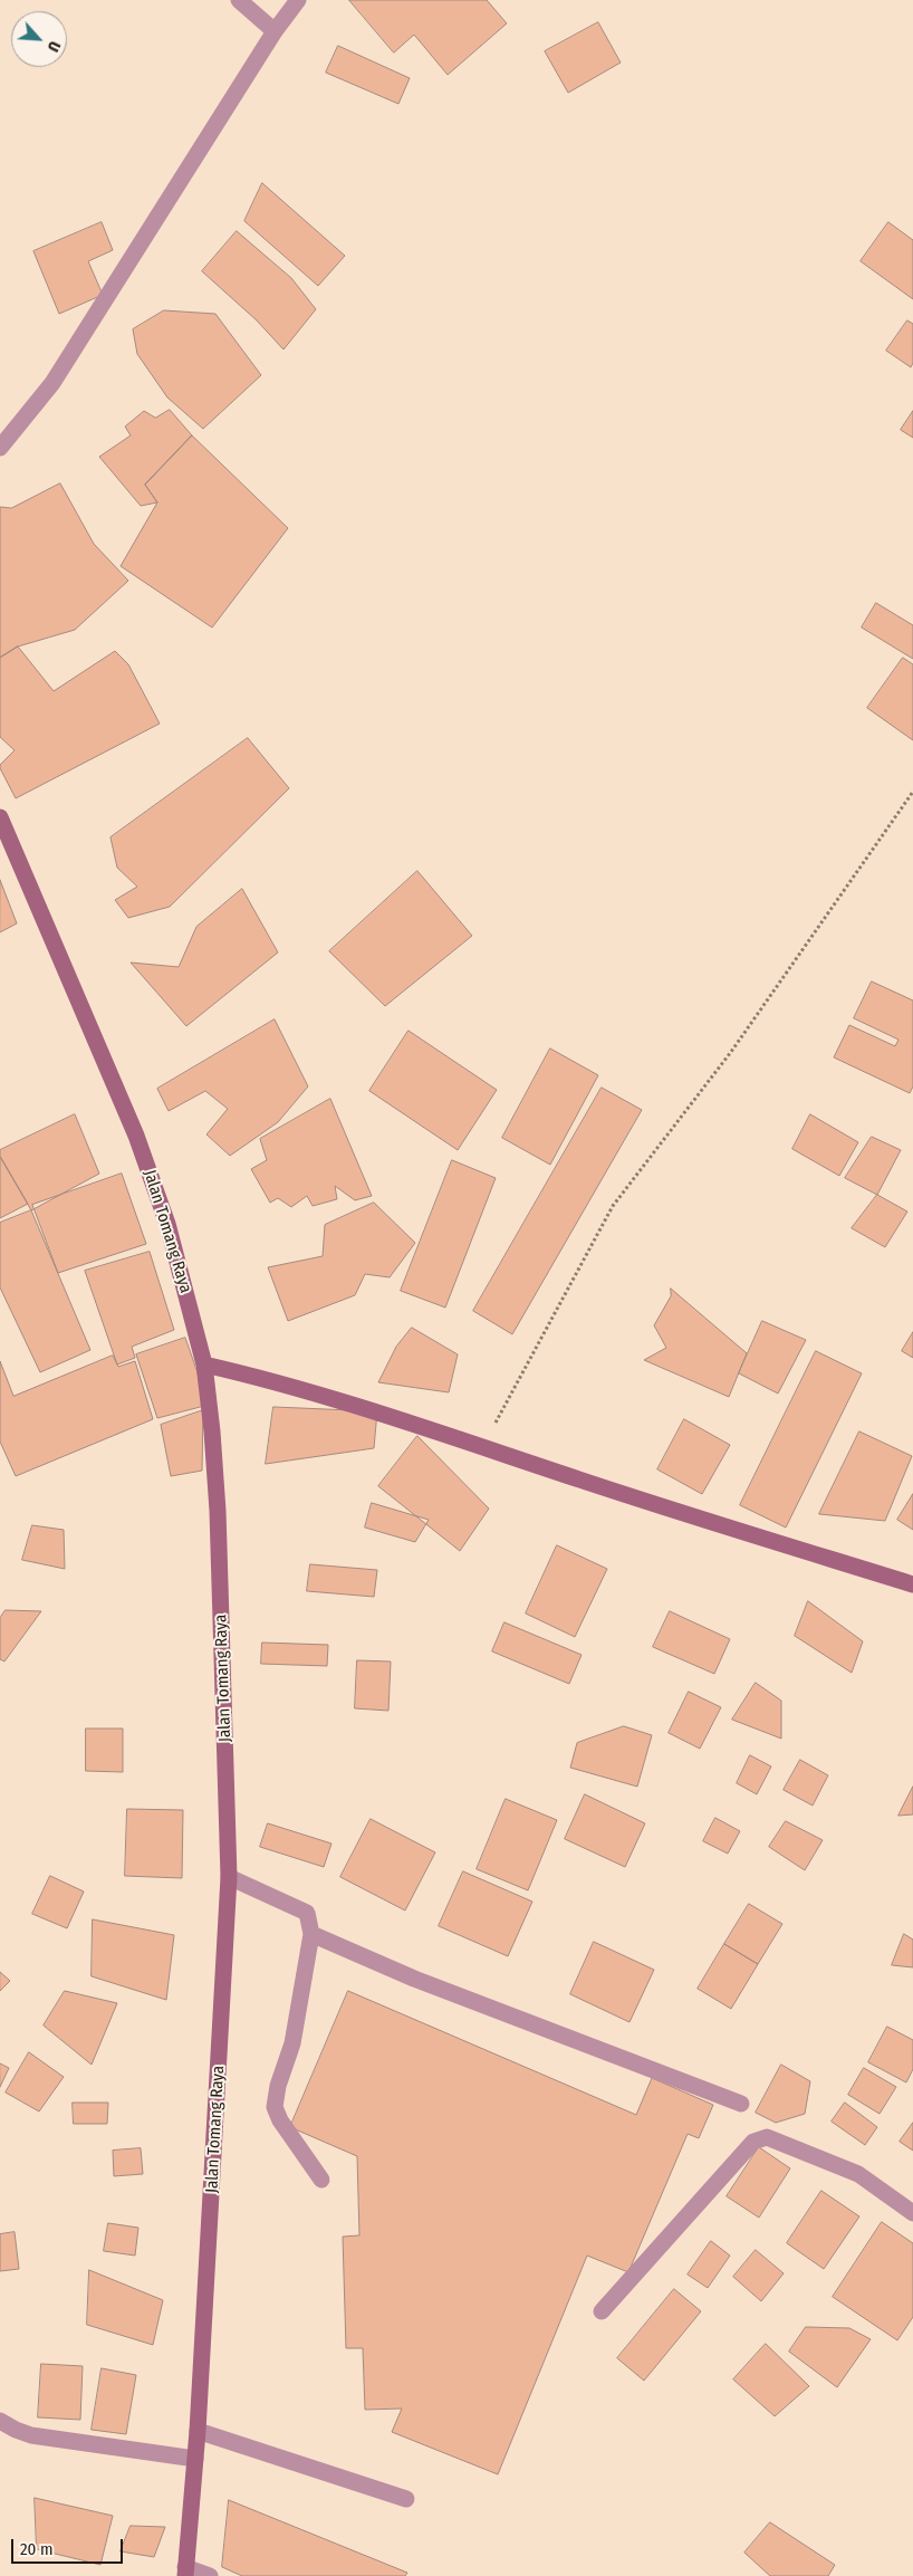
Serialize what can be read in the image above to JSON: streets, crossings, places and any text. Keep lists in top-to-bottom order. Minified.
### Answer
{"streets":{"main road":["Jalan Tomang Raya"]},"scale_bar":"20 m","north":"bottom right"}
